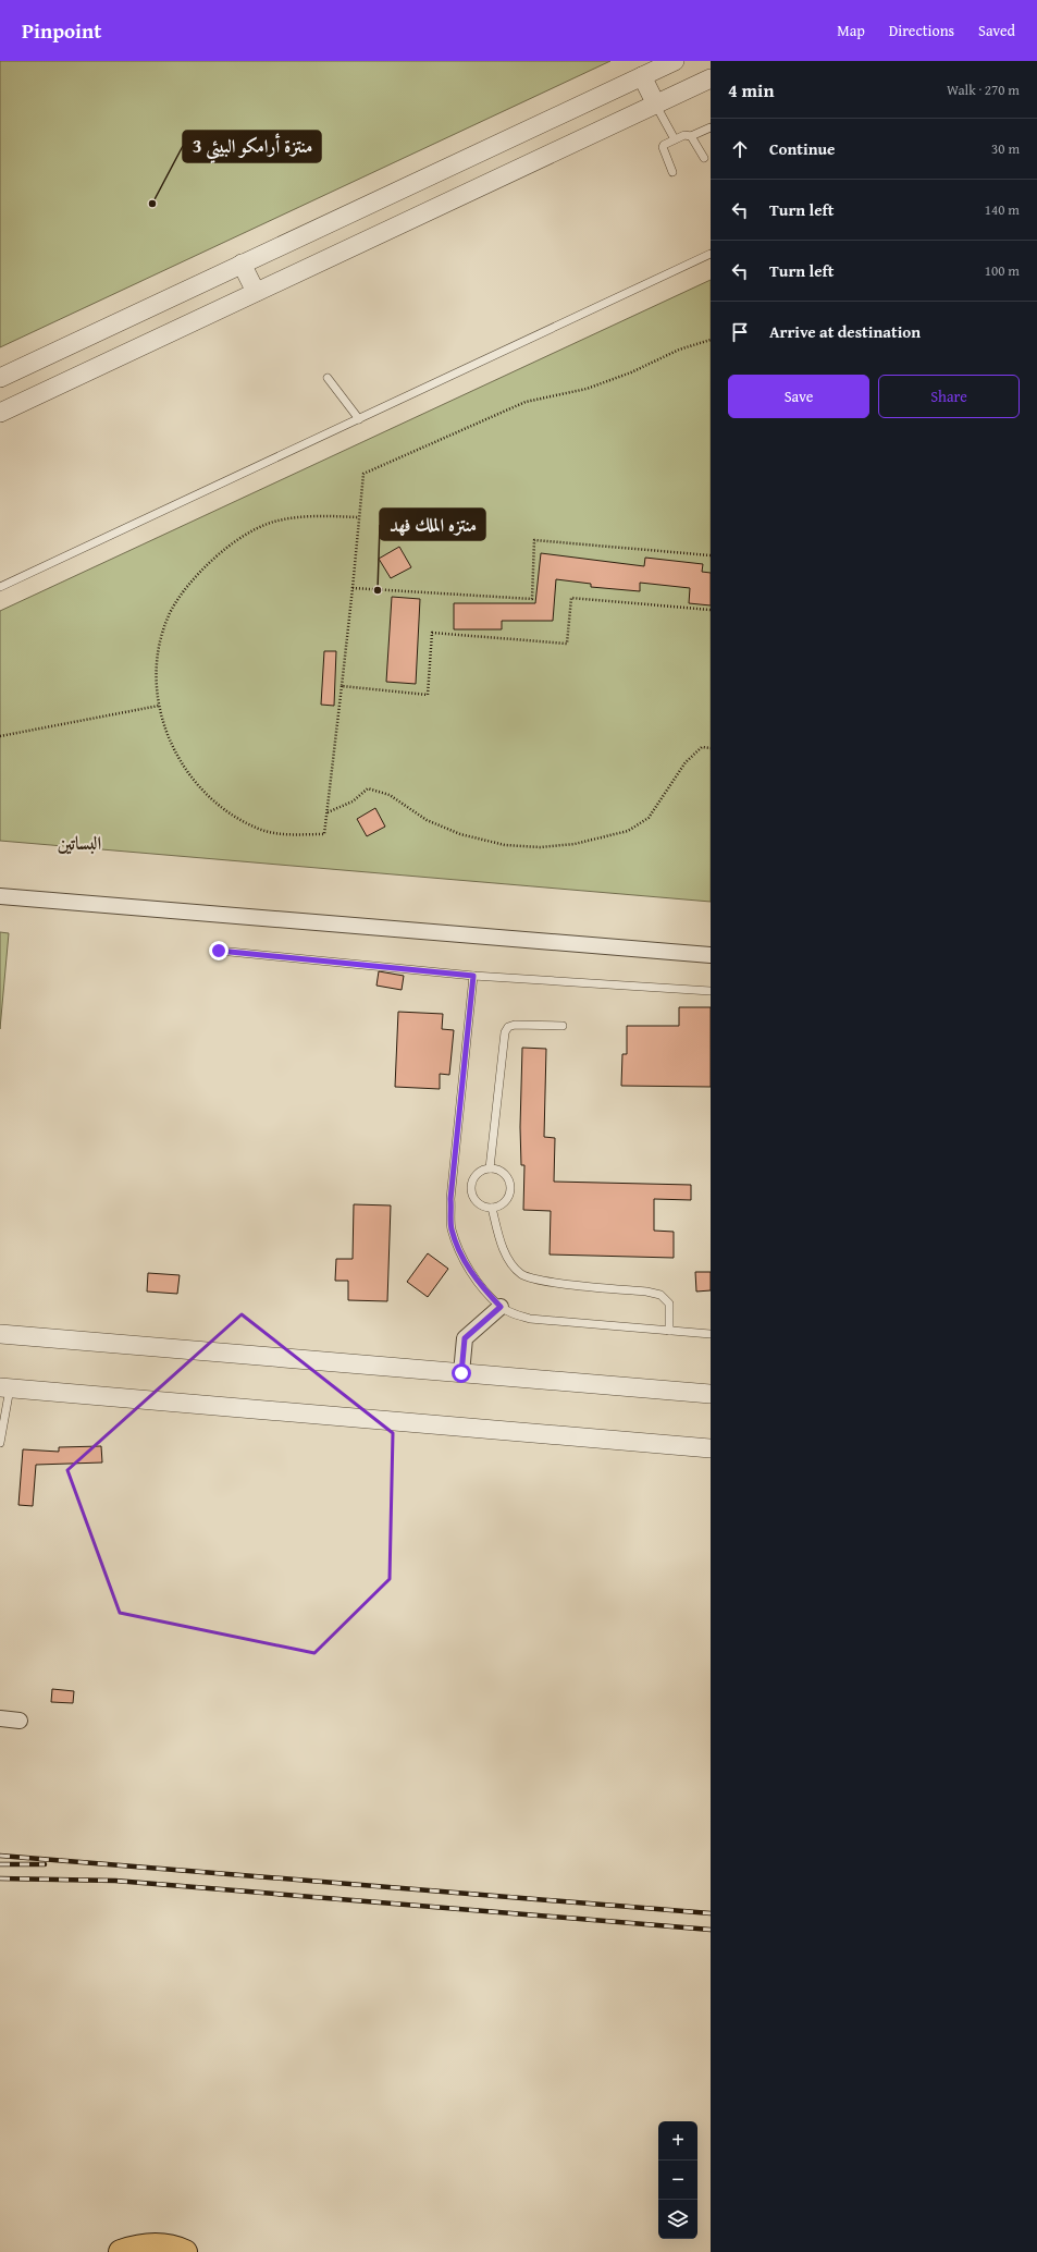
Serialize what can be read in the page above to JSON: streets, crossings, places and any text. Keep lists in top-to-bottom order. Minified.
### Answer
{"districts":["البساتين"],"places":["منتزة أرامكو البيئي 3","منتزه الملك فهد"],"page":{"header":"Pinpoint","nav":["Map","Directions","Saved"],"heading":["4 min","Walk · 270 m"],"list":[["Continue","30 m"],["Turn left","140 m"],["Turn left","100 m"],"Arrive at destination"],"buttons":["Save","Share"],"map_buttons":["+","−"]}}
